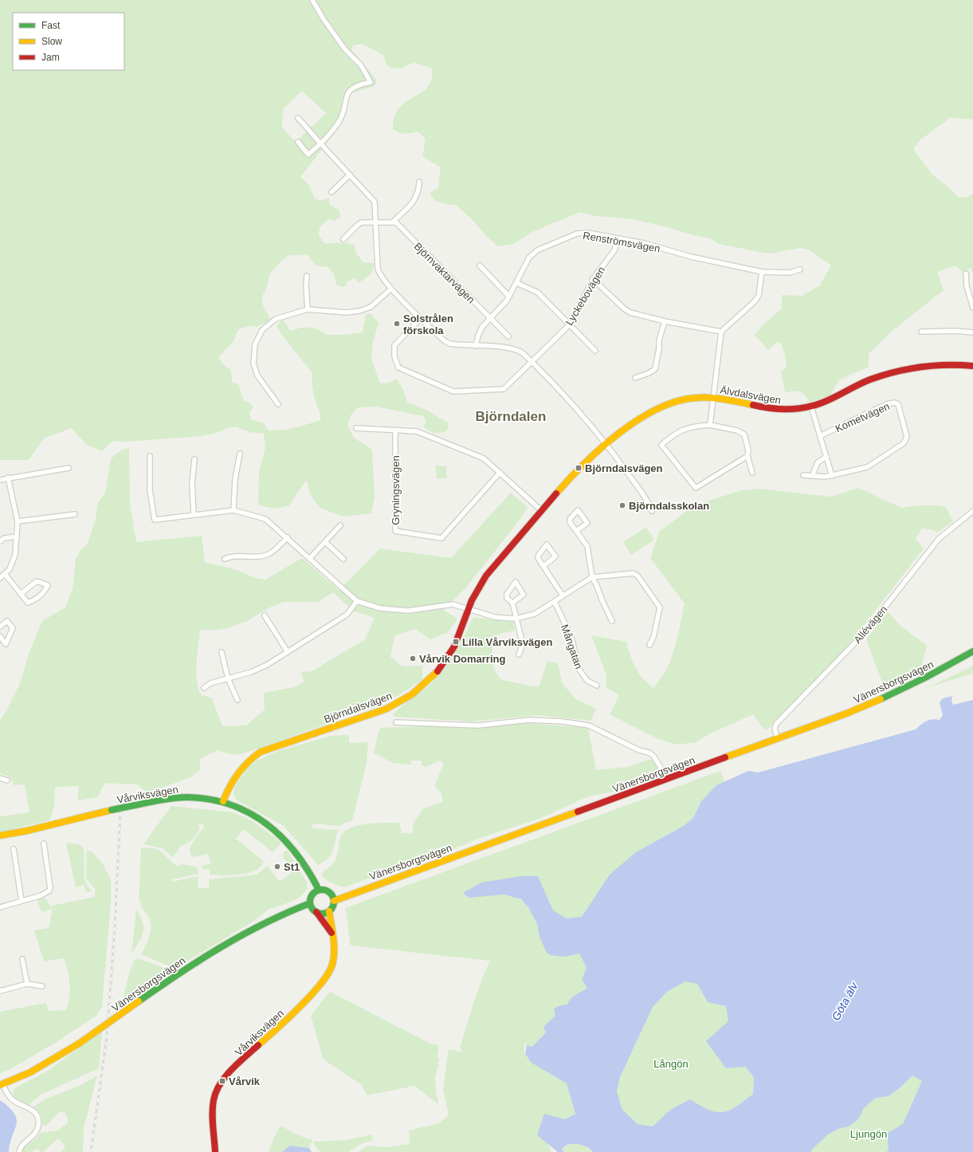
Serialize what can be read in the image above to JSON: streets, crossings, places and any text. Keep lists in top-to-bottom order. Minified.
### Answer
{"streets":{"street":["Renströmsvägen","Björnvaktarvägen","Lyckebovägen","Älvdalsvägen","Kometvägen","Gryningsvägen","Allévägen","Mångatan","Vänersborgsvägen","Björndalsvägen","Vårviksvägen"]},"crossings":[["Renströmsvägen","Björnvaktarvägen"],["Renströmsvägen","Lyckebovägen"],["Älvdalsvägen","Björndalsvägen"],["Allévägen","Vänersborgsvägen"],["Vänersborgsvägen","Vårviksvägen"],["Björndalsvägen","Vårviksvägen"]],"districts":["Björndalen"],"water":["Göta älv"],"parks":["Långön","Ljungön"],"places":{"other":["Solstrålen förskola","Björndalsskolan","Vårvik Domarring","St1"],"transit":["Björndalsvägen","Lilla Vårviksvägen","Vårvik"]},"legend":["Fast","Slow","Jam"]}
